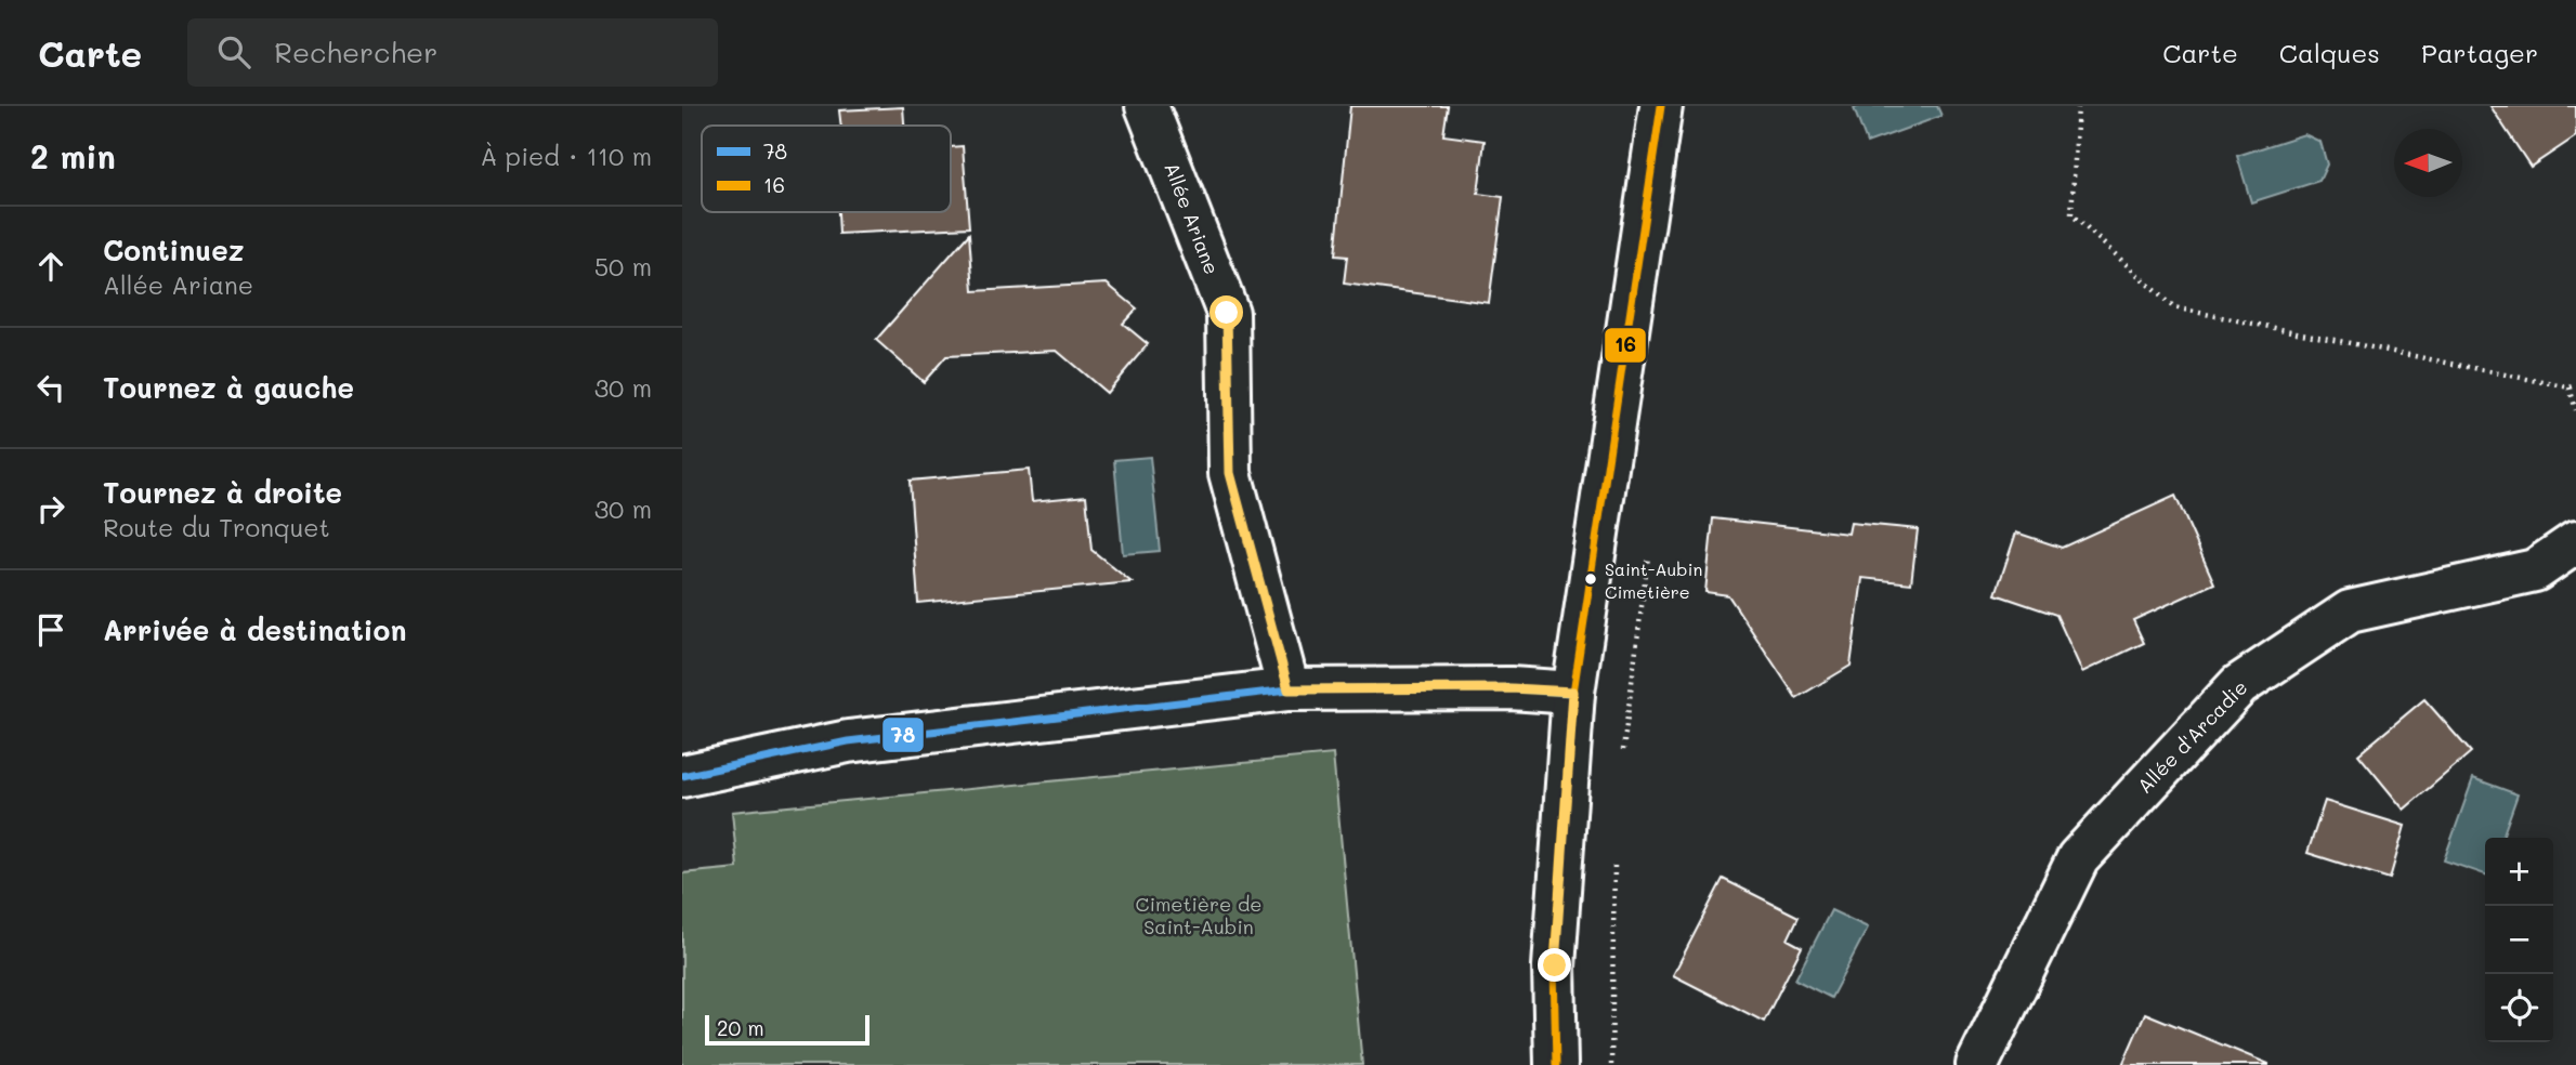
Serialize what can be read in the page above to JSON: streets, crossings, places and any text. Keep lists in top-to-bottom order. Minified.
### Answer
{"streets":{"street":["Allée Ariane","Allée d'Arcadie"]},"parks":["Cimetière de Saint-Aubin"],"places":["Saint-Aubin Cimetière"],"lines":["transit line 16","transit line 78"],"legend":["78","16"],"scale_bar":"20 m","north":"left","page":{"header":"Carte","search":"Rechercher","nav":["Carte","Calques","Partager"],"heading":["2 min","À pied · 110 m"],"list":[["Continuez","Allée Ariane","50 m"],["Tournez à gauche","30 m"],["Tournez à droite","Route du Tronquet","30 m"],"Arrivée à destination"],"map_buttons":["+","−"],"scale":"20 m"}}
